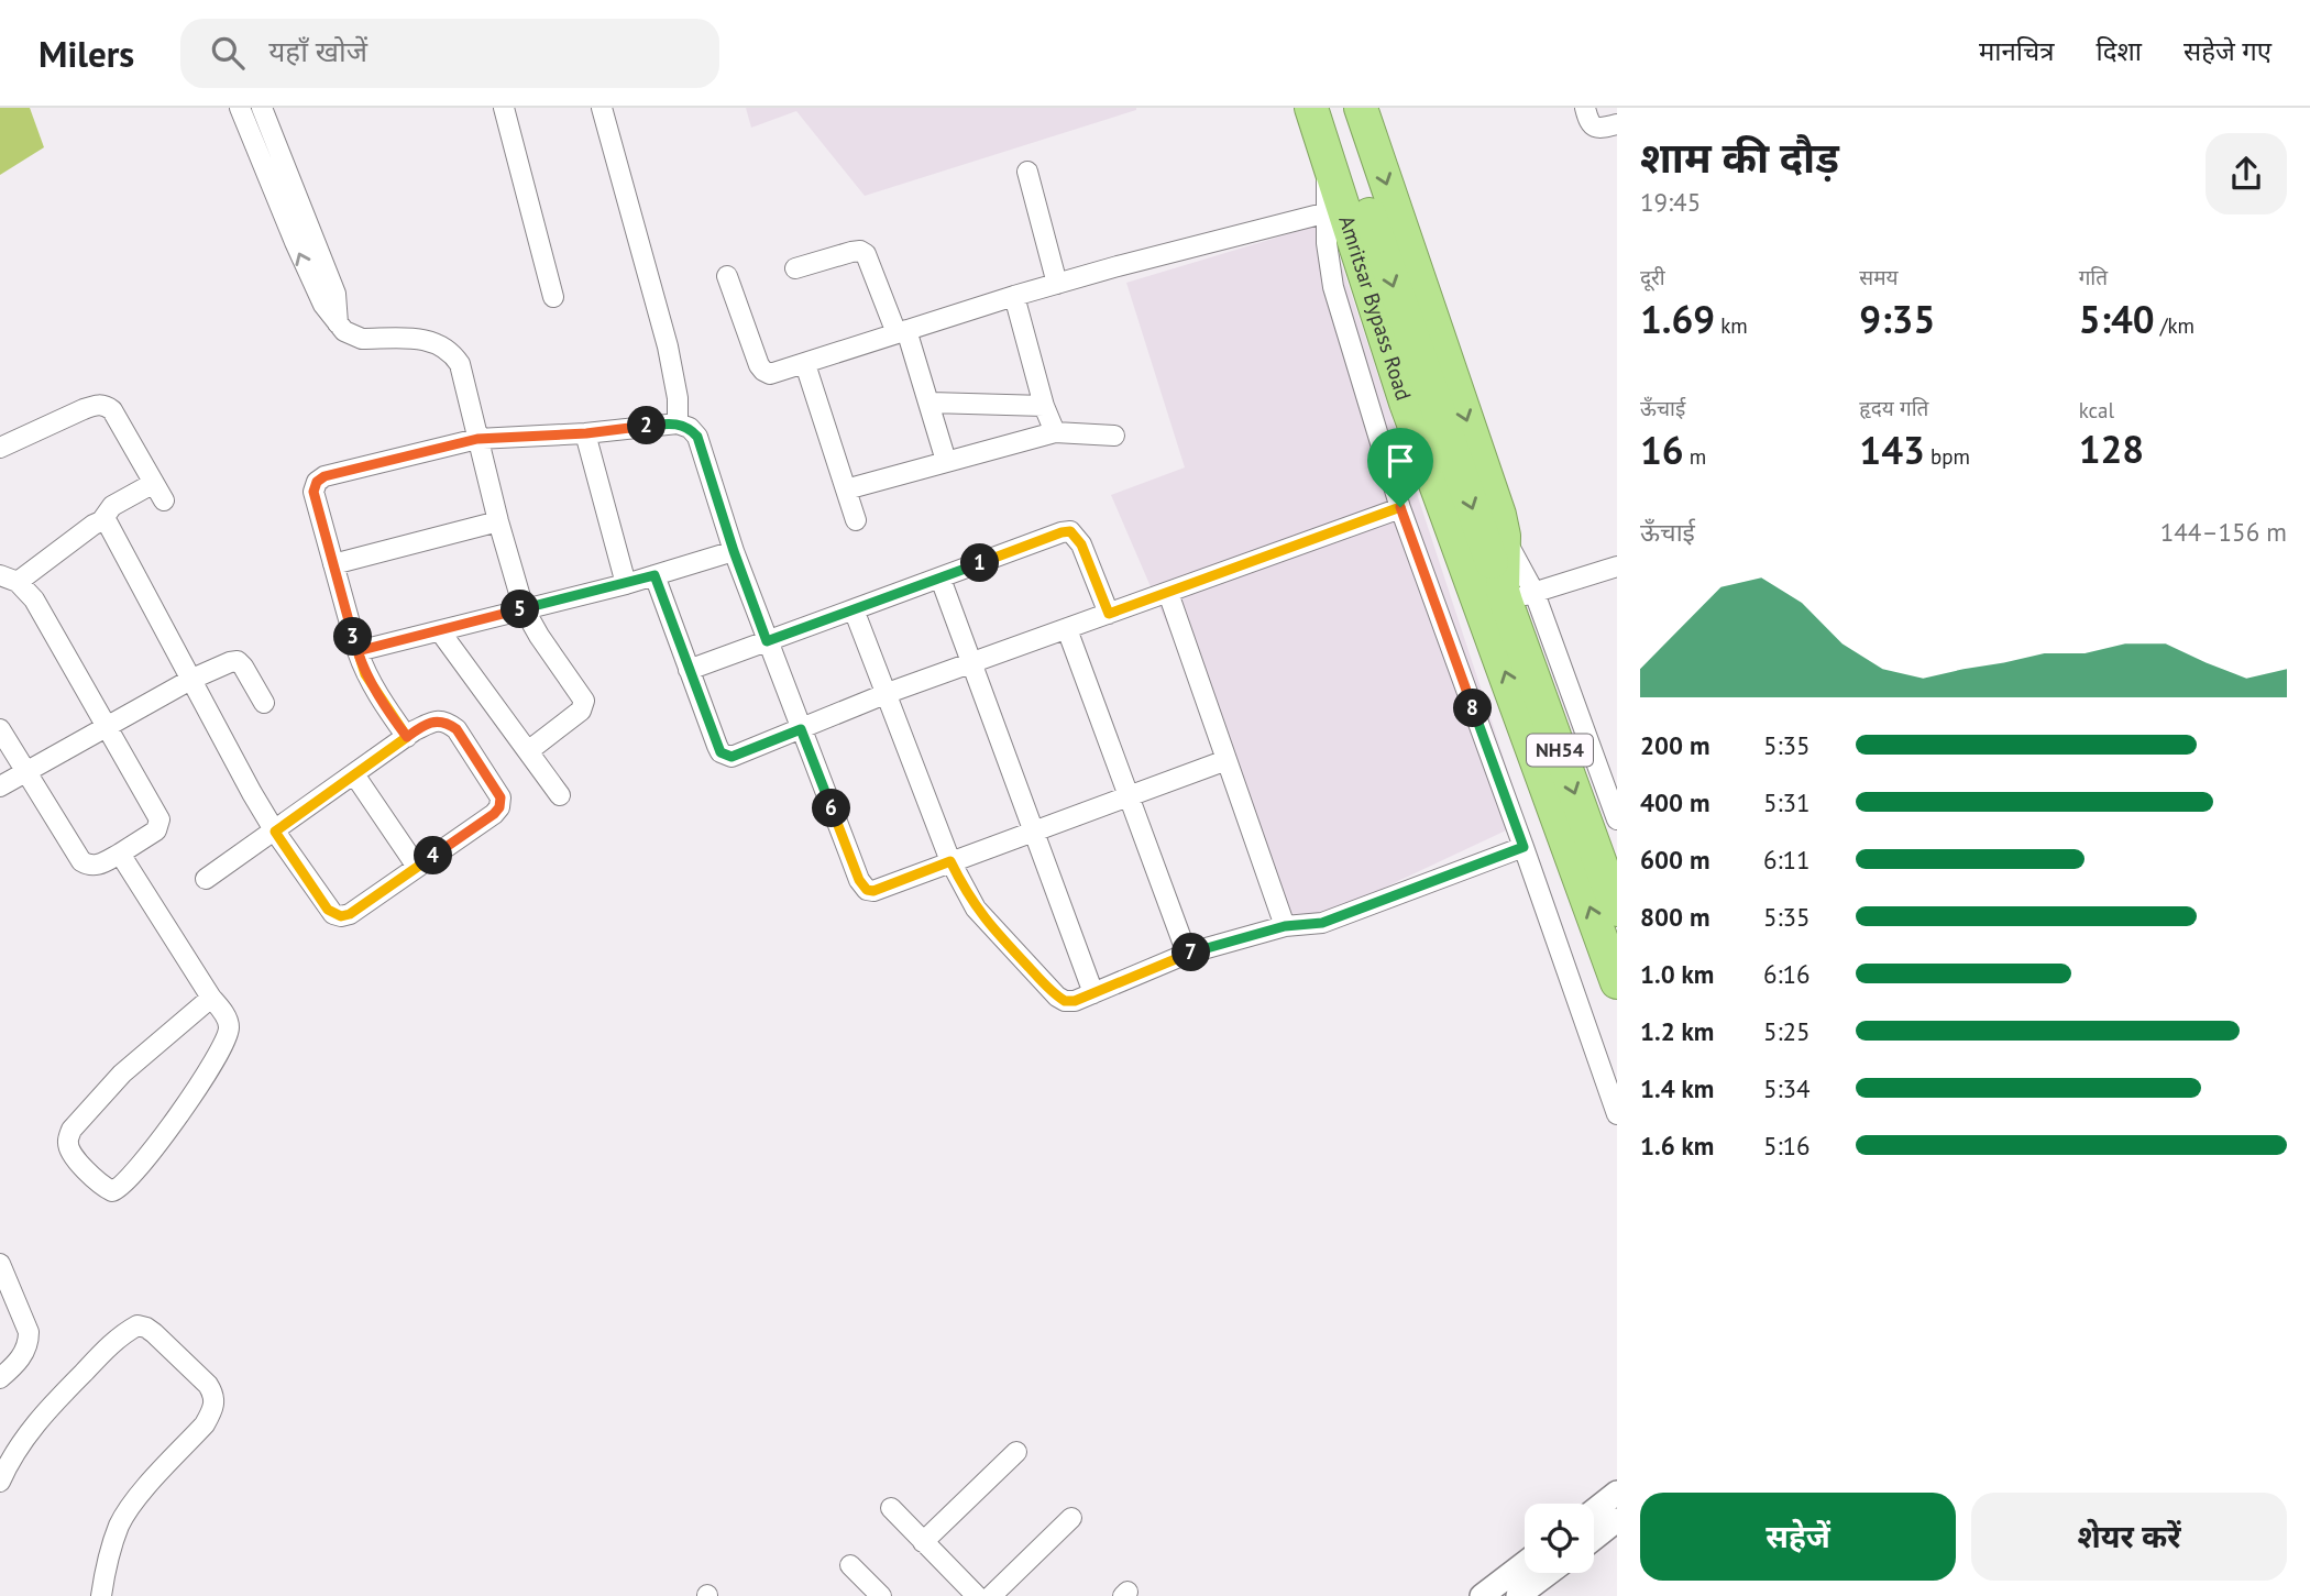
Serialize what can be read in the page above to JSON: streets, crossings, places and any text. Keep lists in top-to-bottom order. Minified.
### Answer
{"streets":{"highway":["Amritsar Bypass Road","NH54"]},"page":{"header":"Milers","search":"यहाँ खोजें","nav":["मानचित्र","दिशा","सहेजे गए"],"heading":["शाम की दौड़","19:45"],"stats":[["दूरी","1.69 km"],["समय","9:35"],["गति","5:40 /km"],["ऊँचाई","16 m"],["हृदय गति","143 bpm"],["kcal","128"]],"pins":["2","1","5","3","8","6","4","7"],"chart":["ऊँचाई","144–156 m"],"list":[{"name":"200 m","note":"5:35"},{"name":"400 m","note":"5:31"},{"name":"600 m","note":"6:11"},{"name":"800 m","note":"5:35"},{"name":"1.0 km","note":"6:16"},{"name":"1.2 km","note":"5:25"},{"name":"1.4 km","note":"5:34"},{"name":"1.6 km","note":"5:16"}],"buttons":["सहेजें","शेयर करें"]}}
